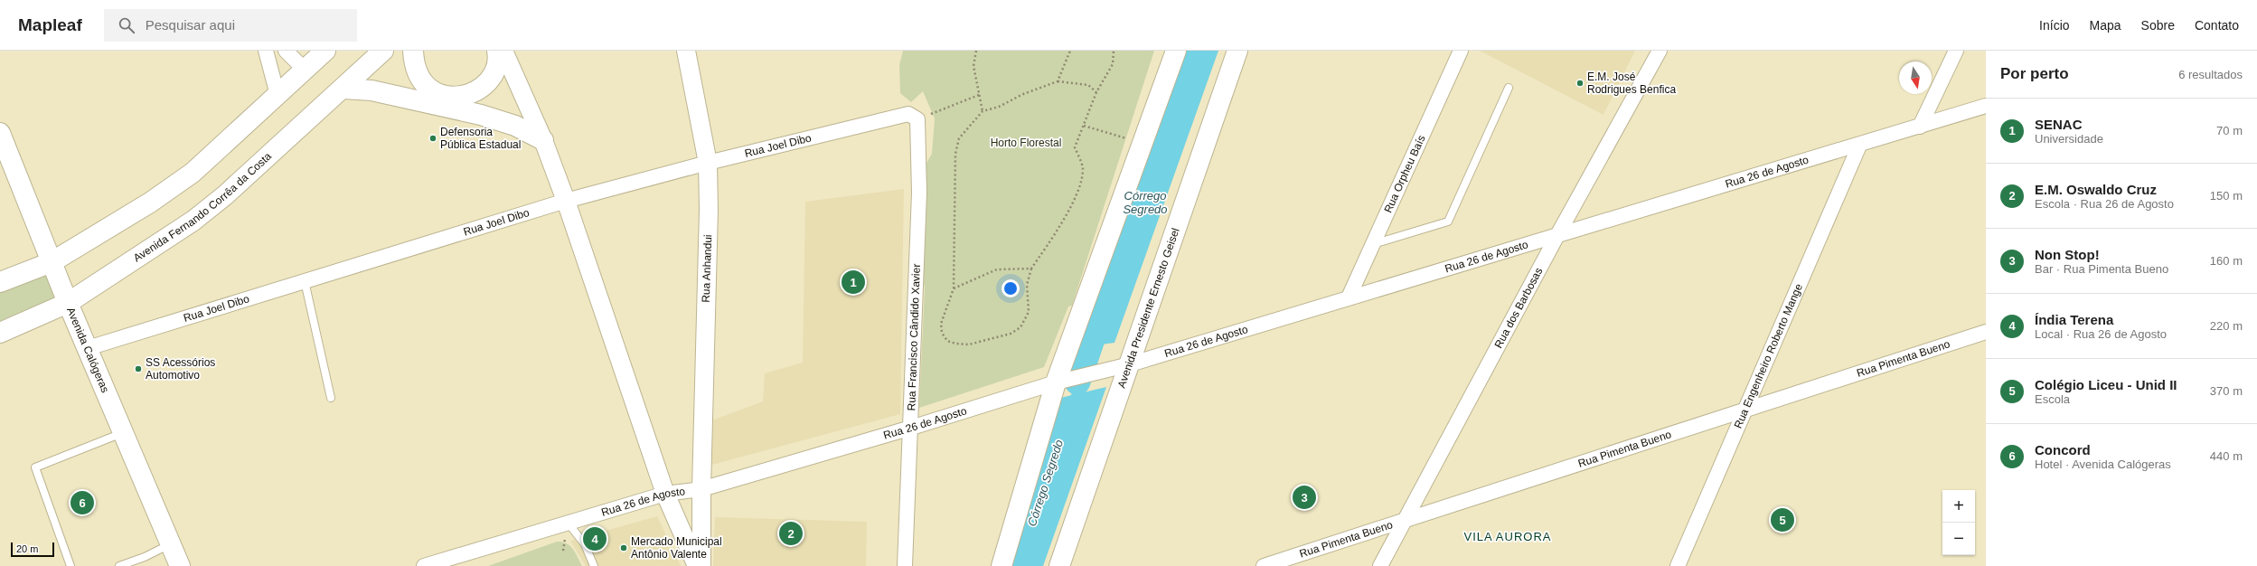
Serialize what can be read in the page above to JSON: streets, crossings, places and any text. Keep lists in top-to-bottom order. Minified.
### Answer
{"streets":{"main road":["Avenida Fernando Corrêa da Costa","Avenida Presidente Ernesto Geisel","Avenida Calógeras"],"street":["Rua Joel Dibo","Rua 26 de Agosto","Rua Orpheu Baís","Rua Anhandui","Rua dos Barbosas","Rua Francisco Cândido Xavier","Rua Engenheiro Roberto Mange","Rua Pimenta Bueno"]},"crossings":[["Rua Joel Dibo","Rua Anhandui"],["Rua Joel Dibo","Rua Francisco Cândido Xavier"],["Rua Joel Dibo","Avenida Calógeras"],["Rua 26 de Agosto","Rua Orpheu Baís"],["Rua 26 de Agosto","Rua Anhandui"],["Rua 26 de Agosto","Rua dos Barbosas"],["Rua 26 de Agosto","Avenida Presidente Ernesto Geisel"],["Rua 26 de Agosto","Rua Francisco Cândido Xavier"],["Rua 26 de Agosto","Rua Engenheiro Roberto Mange"],["Avenida Fernando Corrêa da Costa","Avenida Calógeras"],["Rua dos Barbosas","Rua Pimenta Bueno"],["Rua Engenheiro Roberto Mange","Rua Pimenta Bueno"]],"districts":["VILA AURORA"],"water":["Córrego Segredo"],"parks":["Horto Florestal"],"places":["E.M. José Rodrigues Benfica","Defensoria Pública Estadual","SS Acessórios Automotivo","Mercado Municipal Antônio Valente"],"scale_bar":"20 m","north":"bottom","page":{"header":"Mapleaf","search":"Pesquisar aqui","nav":["Início","Mapa","Sobre","Contato"],"heading":["Por perto","6 resultados"],"list":[{"mark":"1","name":"SENAC","note":"Universidade","value":"70 m"},{"mark":"2","name":"E.M. Oswaldo Cruz","note":"Escola · Rua 26 de Agosto","value":"150 m"},{"mark":"3","name":"Non Stop!","note":"Bar · Rua Pimenta Bueno","value":"160 m"},{"mark":"4","name":"Índia Terena","note":"Local · Rua 26 de Agosto","value":"220 m"},{"mark":"5","name":"Colégio Liceu - Unid II","note":"Escola","value":"370 m"},{"mark":"6","name":"Concord","note":"Hotel · Avenida Calógeras","value":"440 m"}],"pins":["1","3","6","5","2","4"],"map_buttons":["+","−"],"scale":"20 m"}}
